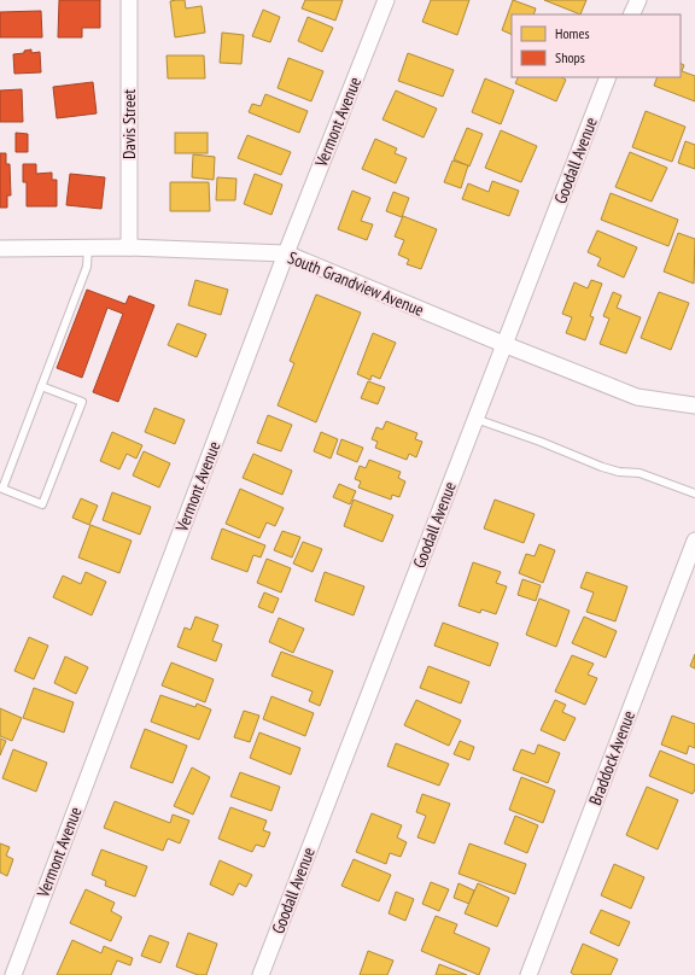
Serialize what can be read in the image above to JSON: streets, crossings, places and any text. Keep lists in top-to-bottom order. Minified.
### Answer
{"streets":{"street":["Vermont Avenue","Davis Street","Goodall Avenue","South Grandview Avenue","Braddock Avenue"]},"crossings":[["Vermont Avenue","South Grandview Avenue"],["Davis Street","South Grandview Avenue"],["Goodall Avenue","South Grandview Avenue"]],"legend":["Homes","Shops"]}
